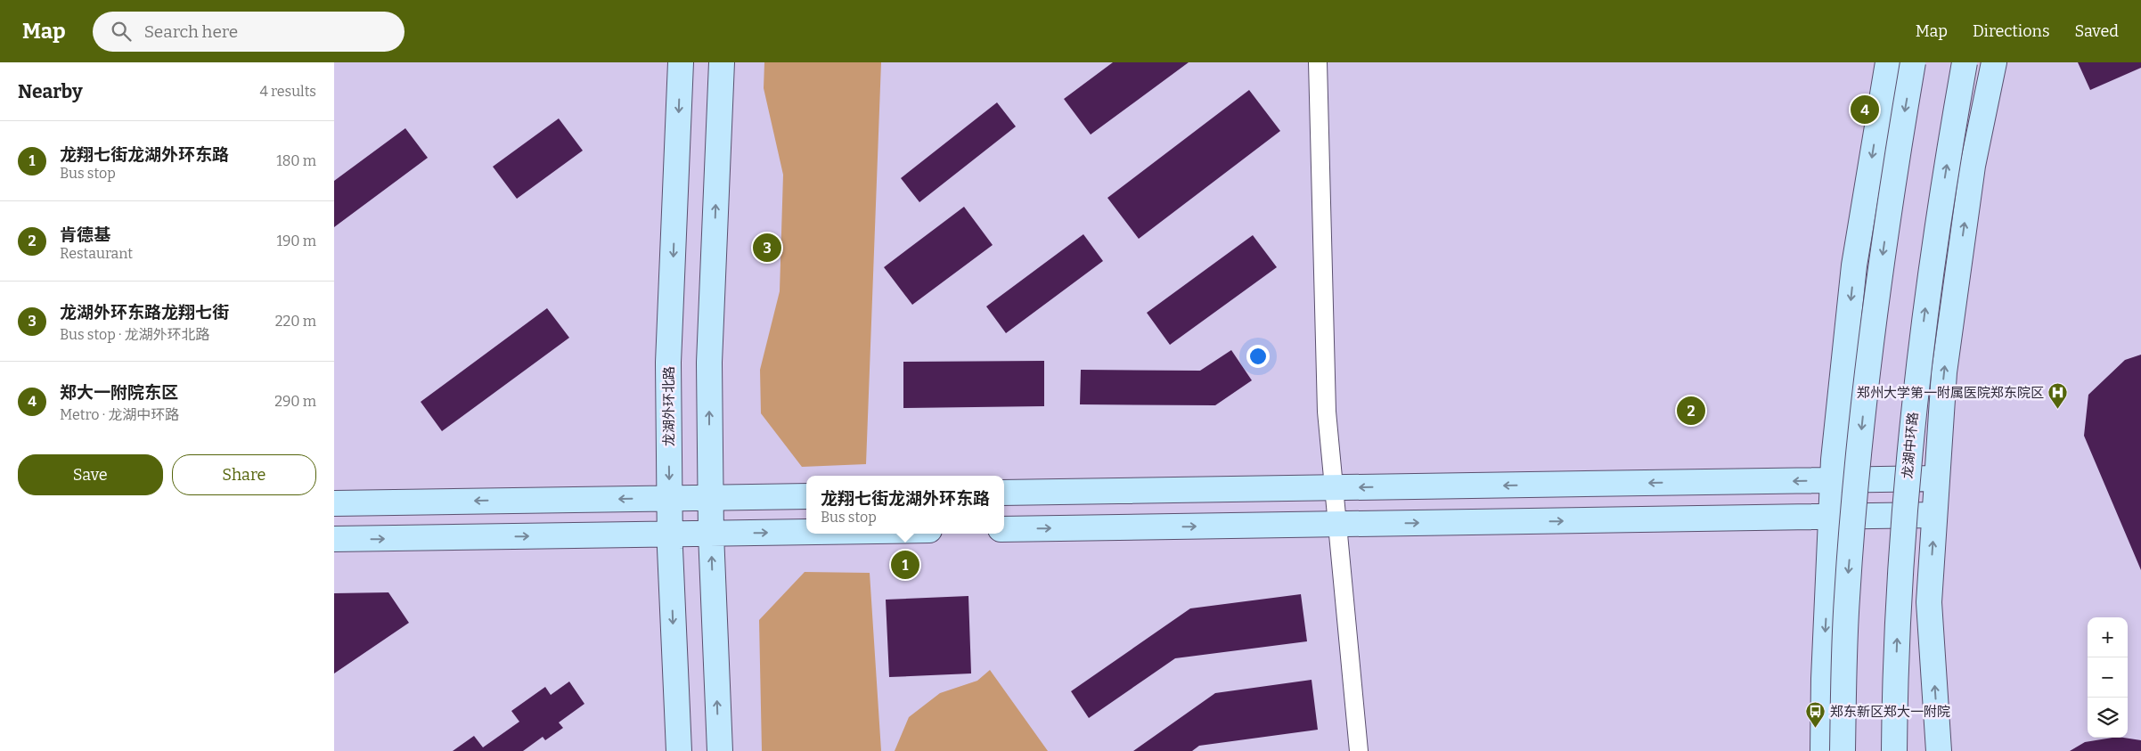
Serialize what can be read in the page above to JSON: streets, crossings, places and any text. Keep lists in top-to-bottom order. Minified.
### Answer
{"streets":{"street":["龙湖外环北路","龙湖中环路"]},"places":{"hospital":["郑州大学第一附属医院郑东院区"],"bus stop":["郑东新区郑大一附院"]},"page":{"header":"Map","search":"Search here","nav":["Map","Directions","Saved"],"heading":["Nearby","4 results"],"pins":["4","3","2","1"],"list":[{"mark":"1","name":"龙翔七街龙湖外环东路","note":"Bus stop","value":"180 m"},{"mark":"2","name":"肯德基","note":"Restaurant","value":"190 m"},{"mark":"3","name":"龙湖外环东路龙翔七街","note":"Bus stop · 龙湖外环北路","value":"220 m"},{"mark":"4","name":"郑大一附院东区","note":"Metro · 龙湖中环路","value":"290 m"}],"buttons":["Save","Share"],"popup":["龙翔七街龙湖外环东路","Bus stop"],"map_buttons":["+","−"]}}
